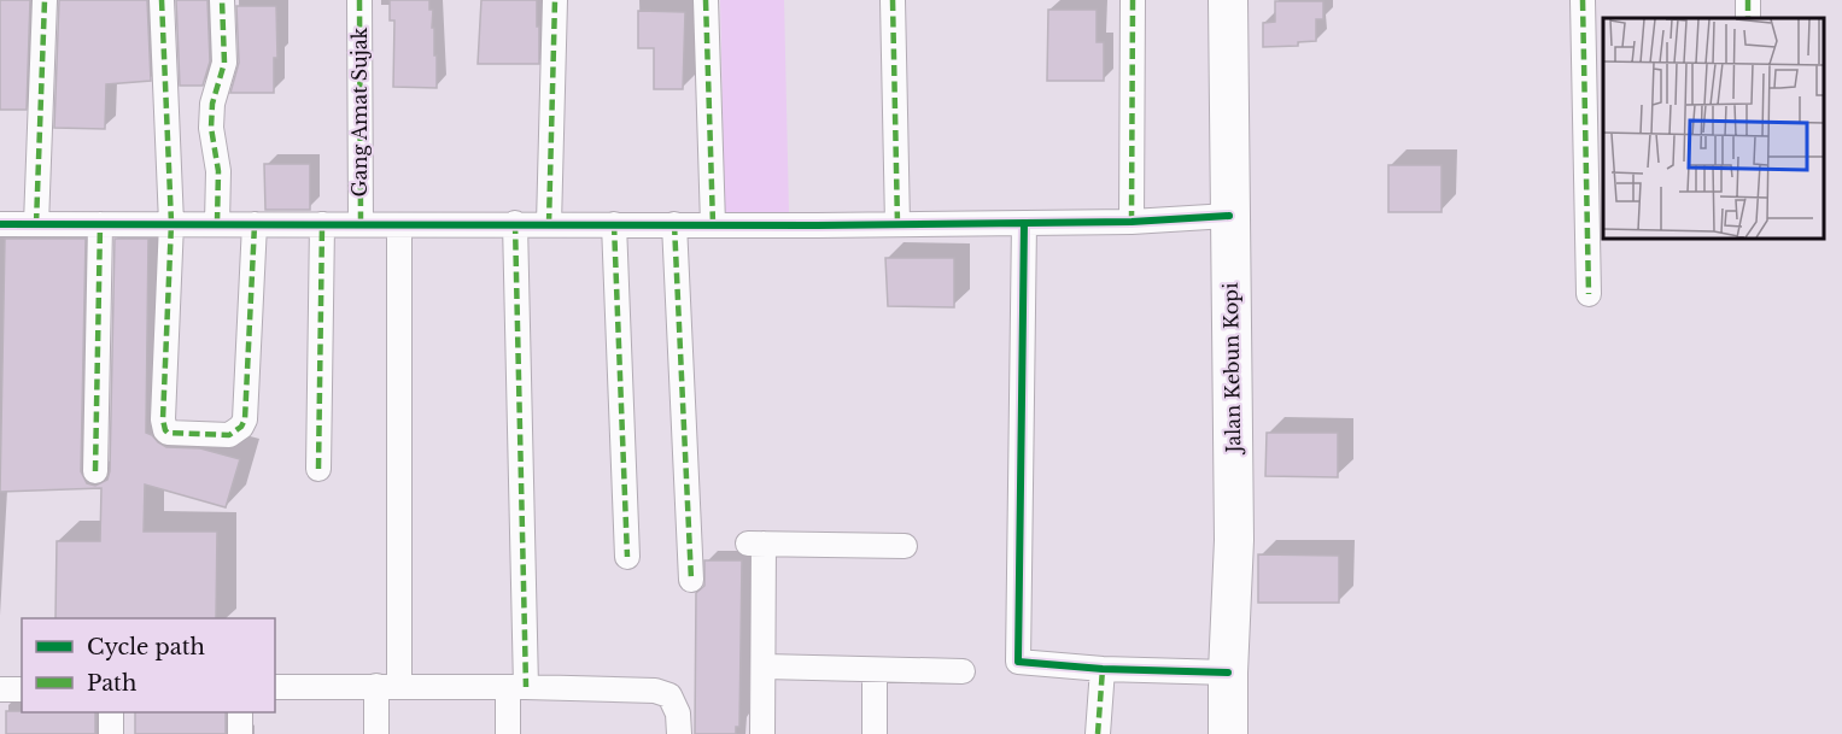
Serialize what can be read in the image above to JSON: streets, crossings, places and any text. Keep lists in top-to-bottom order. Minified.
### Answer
{"streets":{"main road":["Jalan Kebun Kopi"],"street":["Gang Amat Sujak"]},"legend":["Cycle path","Path"]}
